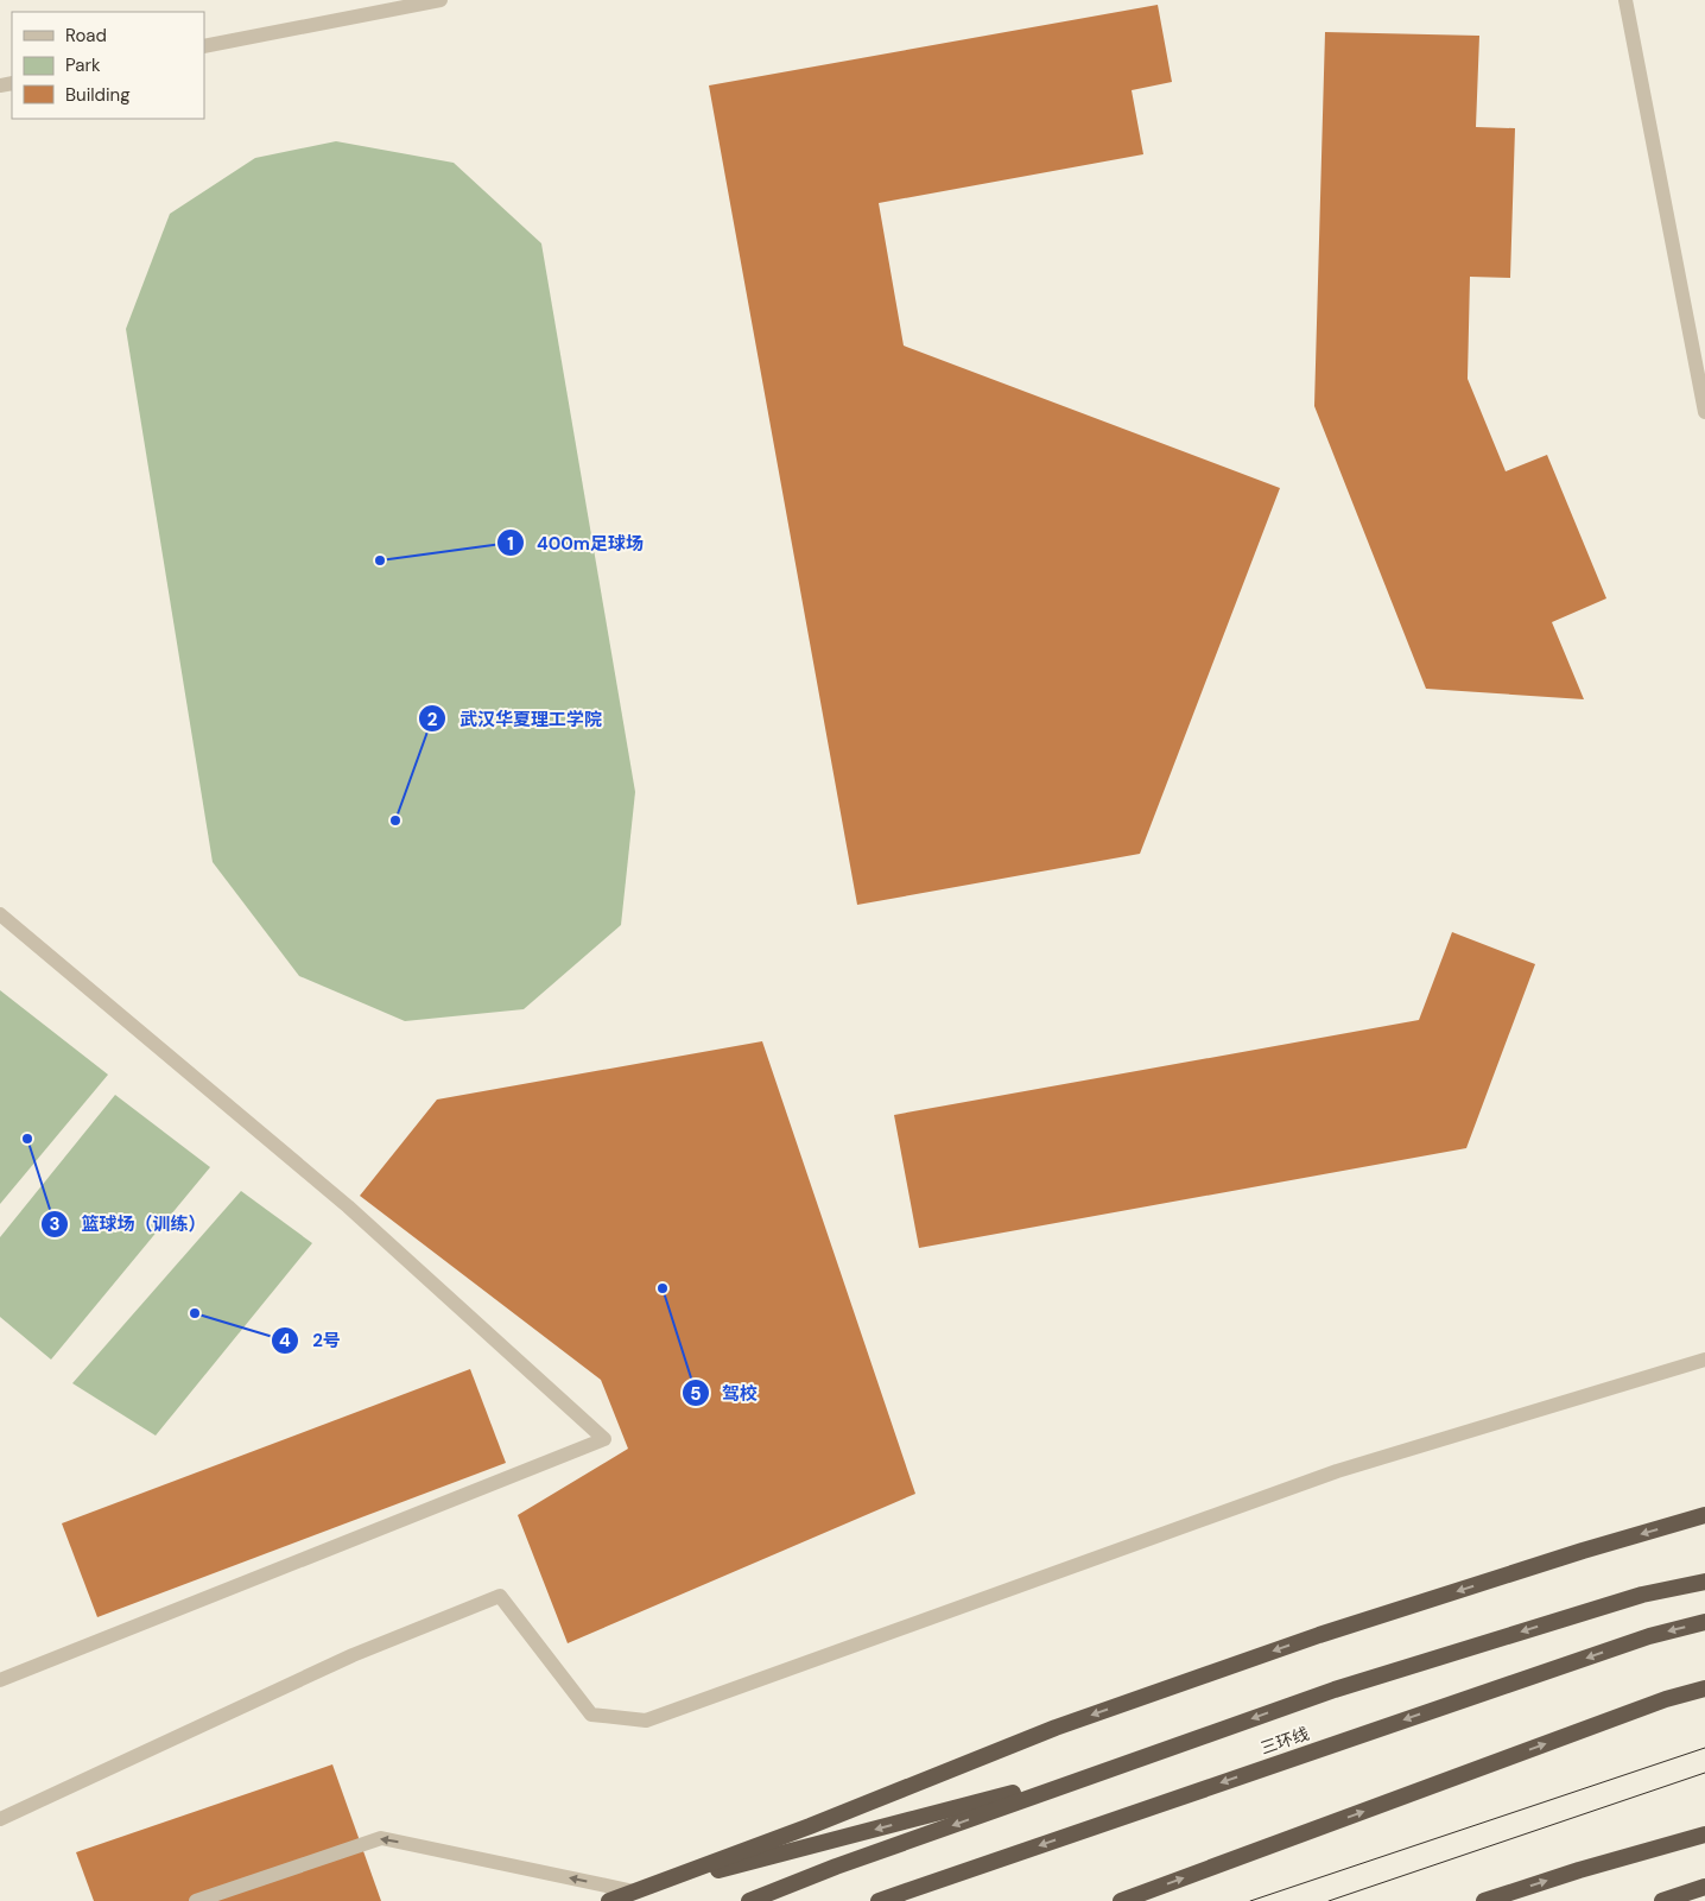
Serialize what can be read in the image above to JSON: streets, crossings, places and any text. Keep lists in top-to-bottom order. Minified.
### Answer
{"streets":{"highway":["三环线"]},"places":["400m足球场","武汉华夏理工学院","篮球场（训练）","驾校","2号"],"legend":["Road","Park","Building"]}
